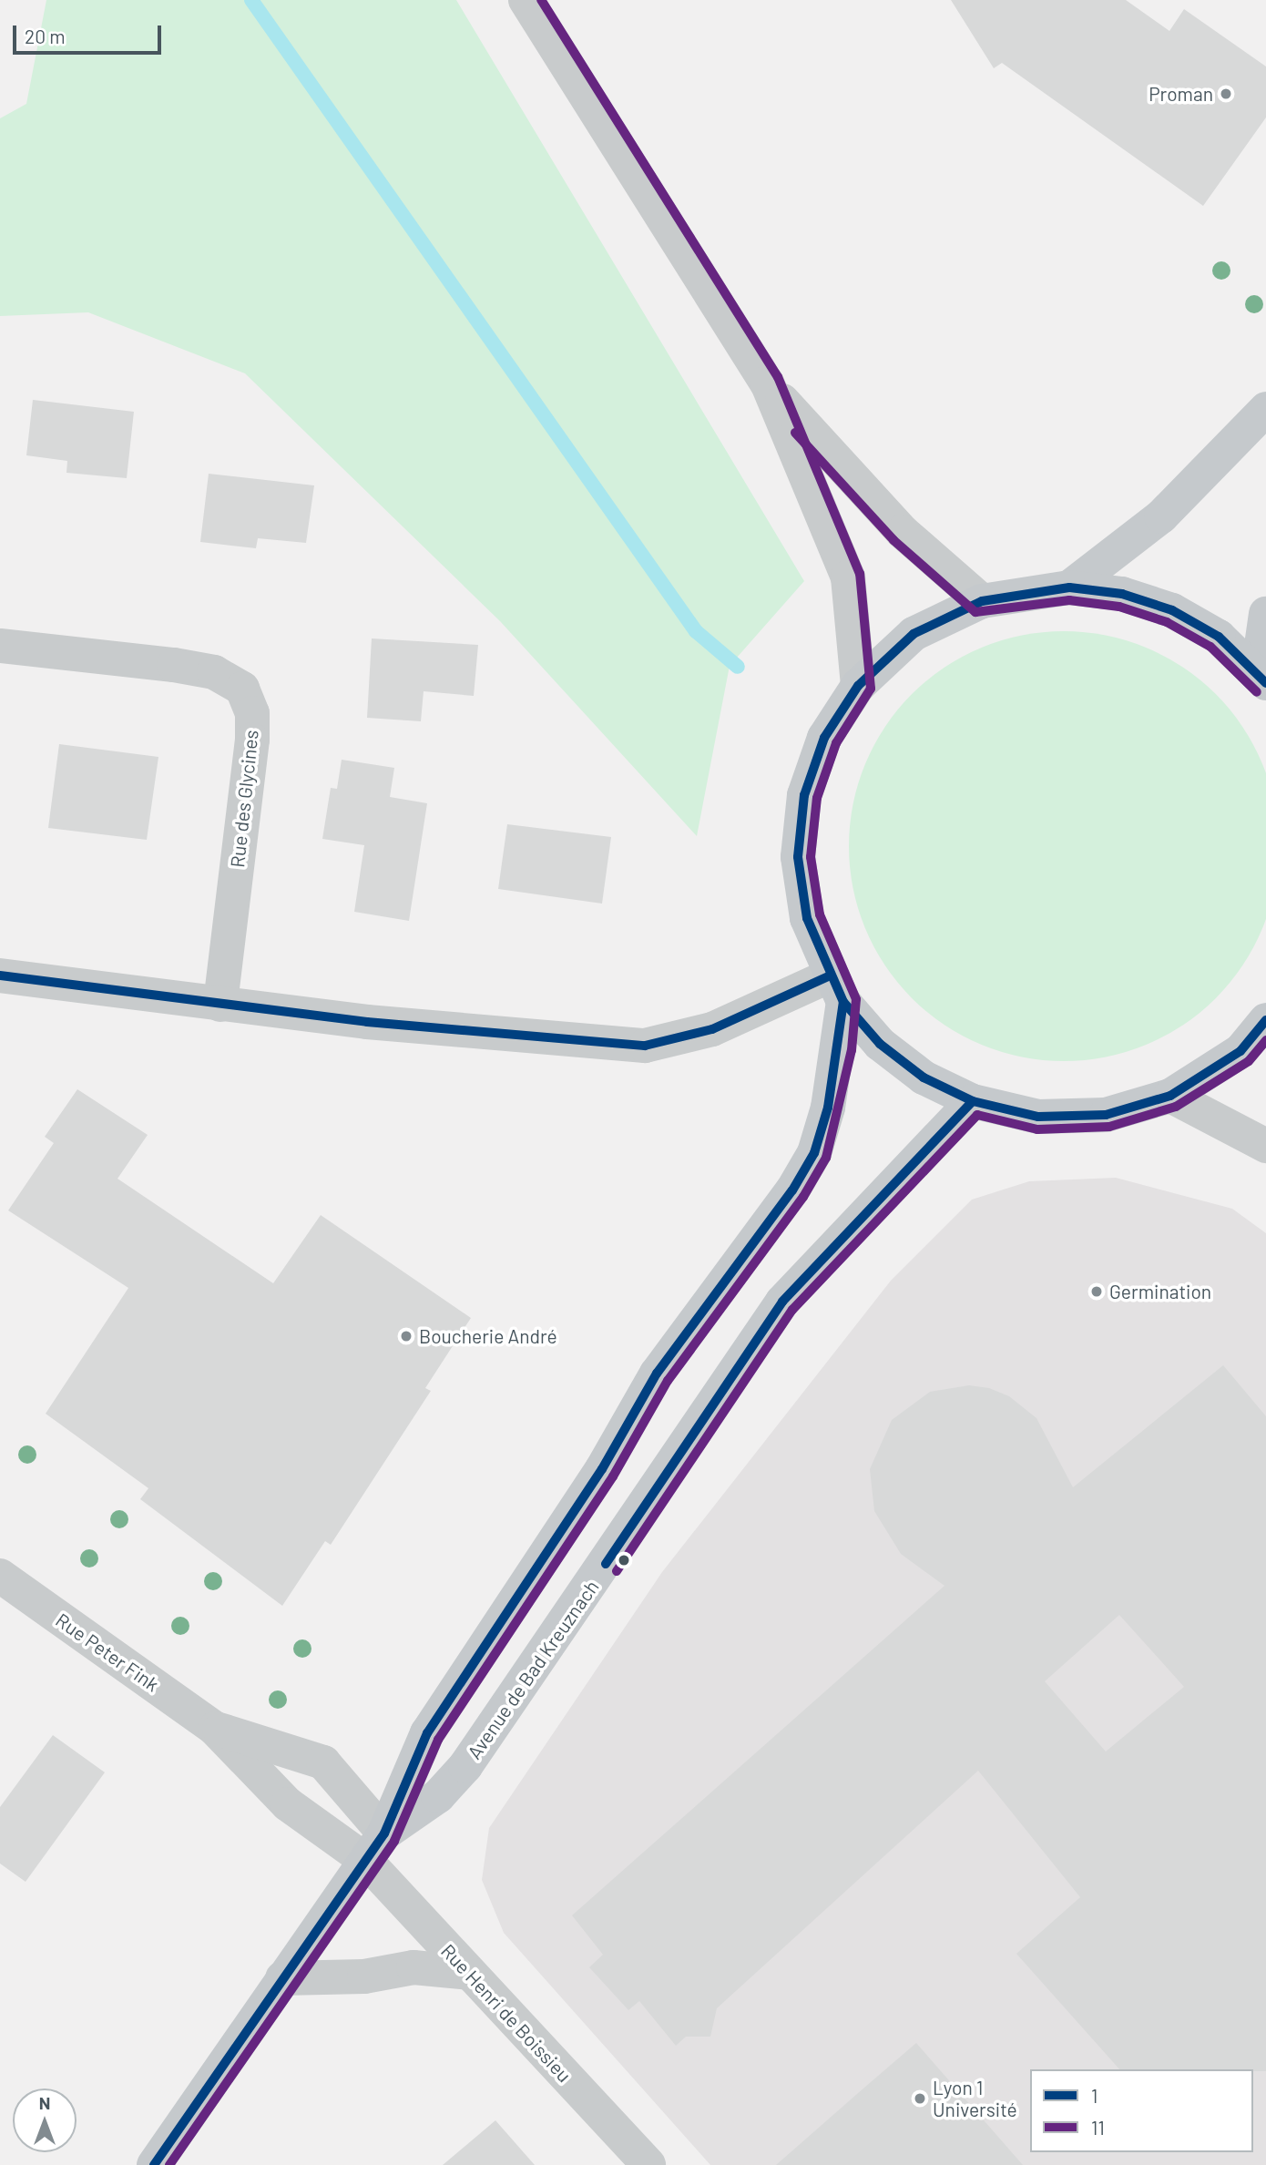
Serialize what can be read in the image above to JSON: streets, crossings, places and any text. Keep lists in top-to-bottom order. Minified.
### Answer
{"streets":{"main road":["Avenue de Bad Kreuznach"],"street":["Rue des Glycines","Rue Peter Fink","Rue Henri de Boissieu"]},"crossings":[["Rue Peter Fink","Avenue de Bad Kreuznach"],["Rue Peter Fink","Rue Henri de Boissieu"],["Avenue de Bad Kreuznach","Rue Henri de Boissieu"]],"places":["Proman","Germination","Boucherie André","Lyon 1 Université"],"lines":["transit line 11","transit line 1"],"legend":["1","11"],"scale_bar":"20 m","north":"top"}
